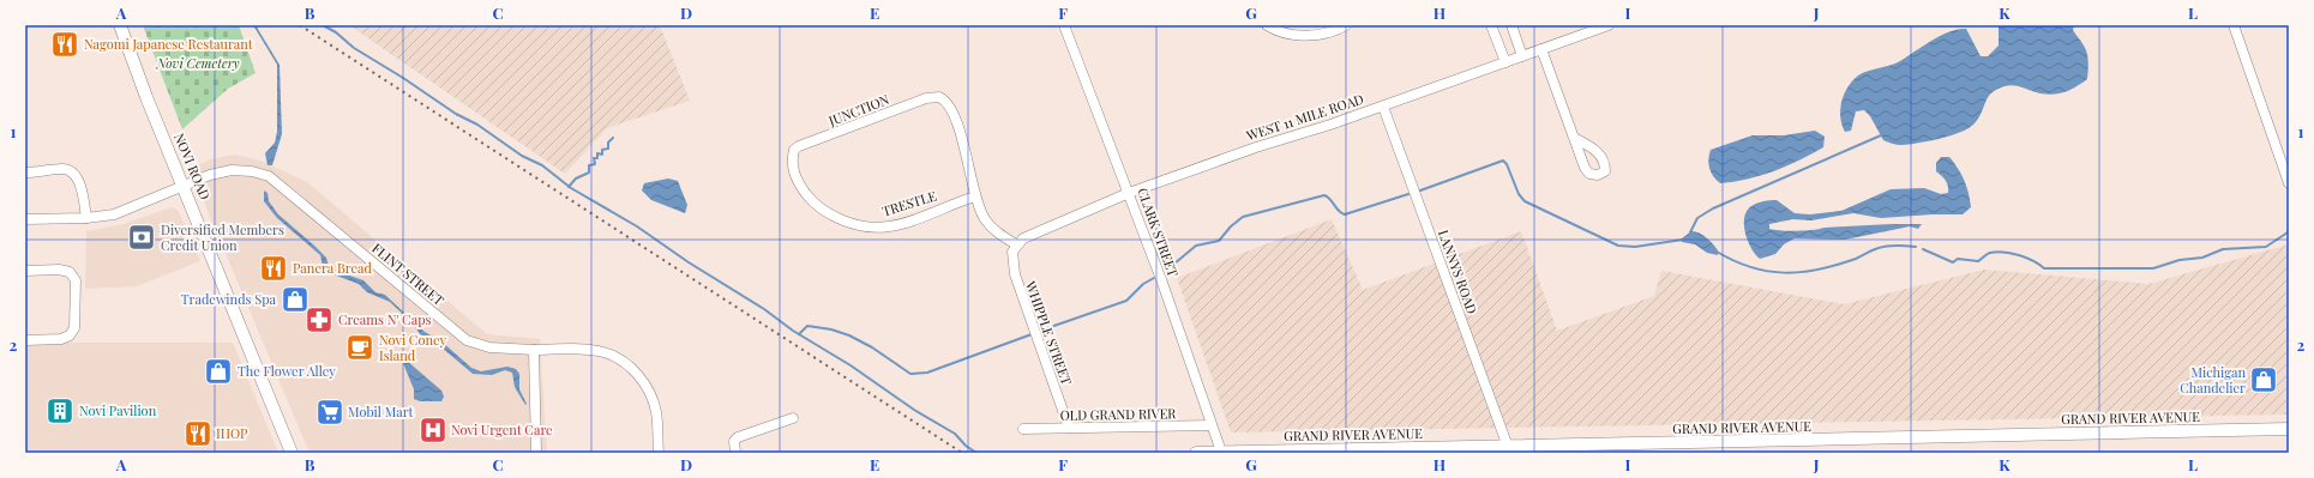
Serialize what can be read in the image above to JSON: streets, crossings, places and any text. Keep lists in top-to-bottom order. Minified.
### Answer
{"streets":{"main road":["NOVI ROAD","GRAND RIVER AVENUE"],"street":["JUNCTION","WEST 11 MILE ROAD","TRESTLE","CLARK STREET","LANNYS ROAD","FLINT STREET","WHIPPLE STREET","OLD GRAND RIVER"]},"crossings":[["JUNCTION","TRESTLE"],["WEST 11 MILE ROAD","CLARK STREET"],["WEST 11 MILE ROAD","LANNYS ROAD"],["WEST 11 MILE ROAD","WHIPPLE STREET"],["NOVI ROAD","FLINT STREET"],["CLARK STREET","OLD GRAND RIVER"],["CLARK STREET","GRAND RIVER AVENUE"],["LANNYS ROAD","GRAND RIVER AVENUE"],["WHIPPLE STREET","OLD GRAND RIVER"]],"parks":["Novi Cemetery"],"places":{"restaurant":["Nagomi Japanese Restaurant","Panera Bread","IHOP"],"bank":["Diversified Members Credit Union"],"shop":["Tradewinds Spa","The Flower Alley","Michigan Chandelier"],"pharmacy":["Creams N' Caps"],"cafe":["Novi Coney Island"],"building":["Novi Pavilion"],"supermarket":["Mobil Mart"],"hospital":["Novi Urgent Care"]},"grid":{"columns":["A","B","C","D","E","F","G","H","I","J","K","L"],"rows":["1","2"]}}
